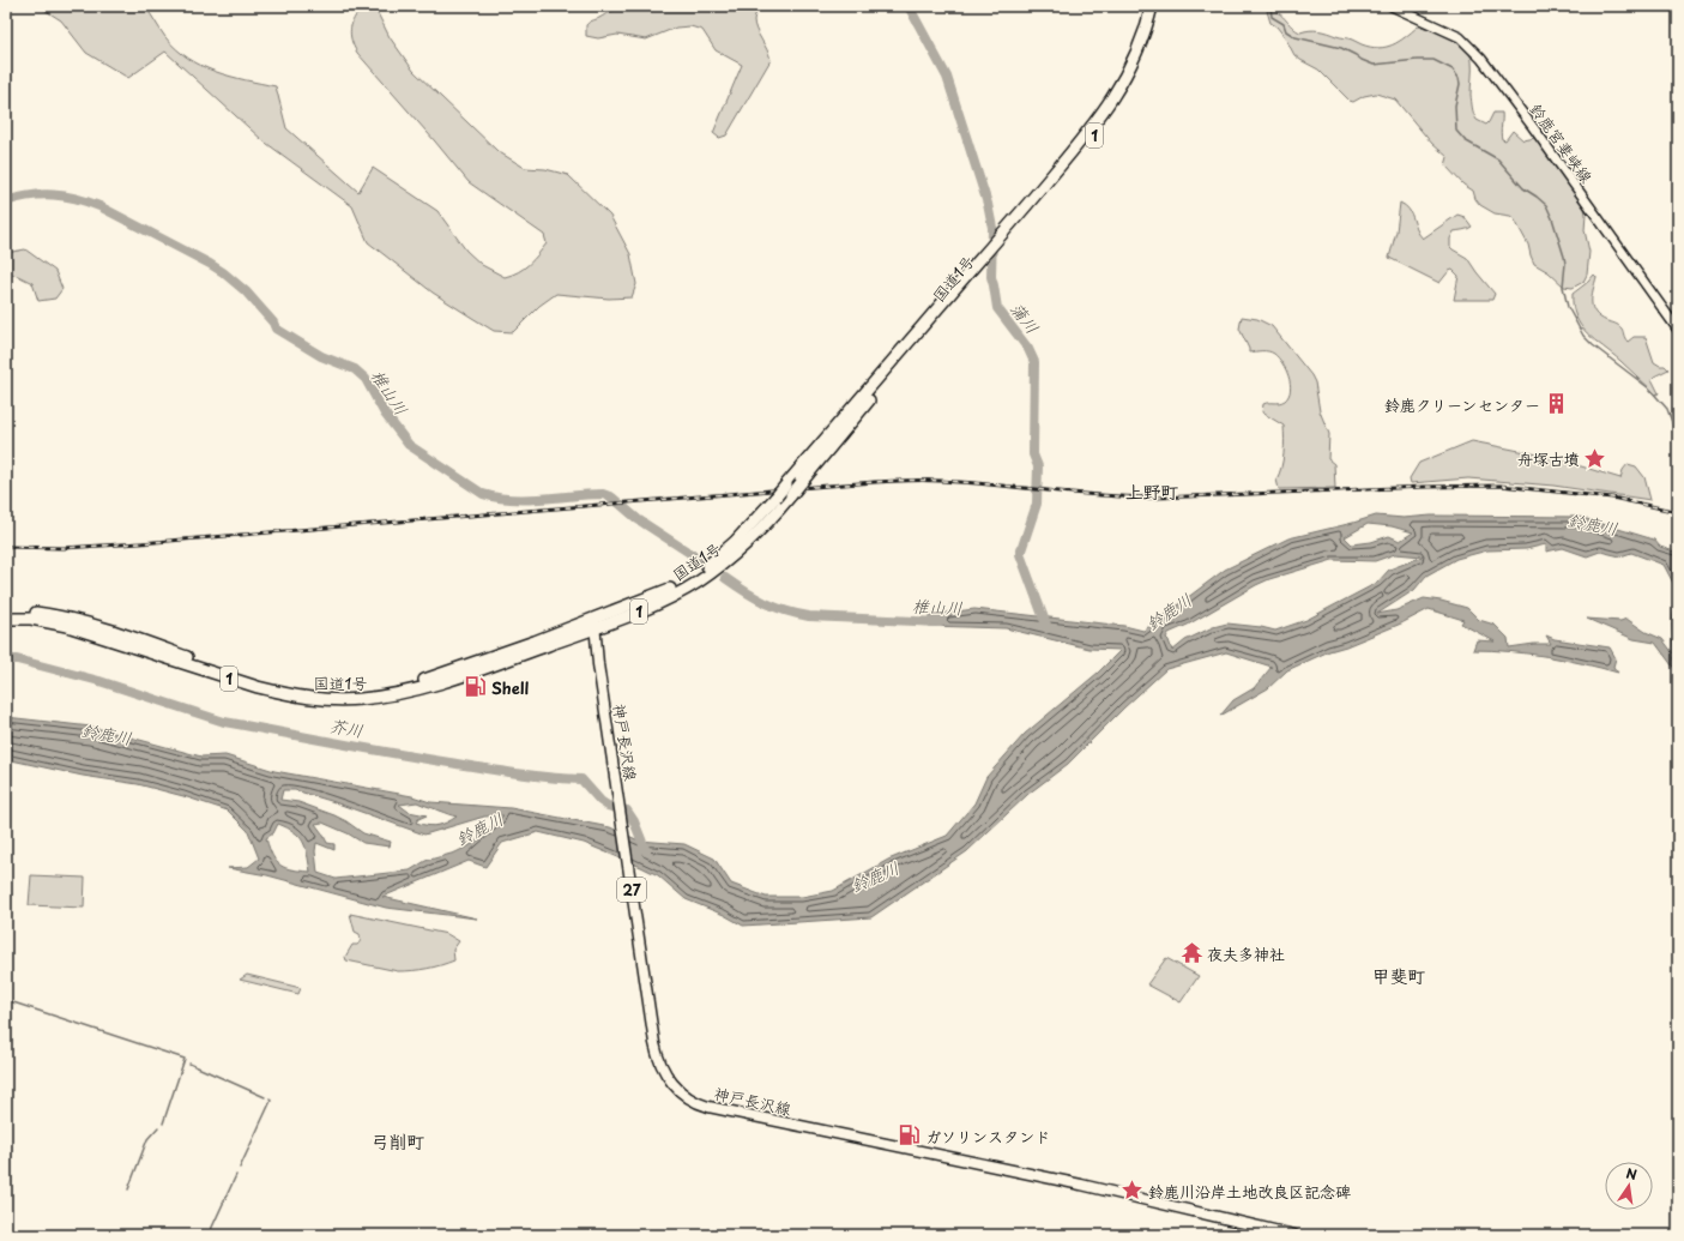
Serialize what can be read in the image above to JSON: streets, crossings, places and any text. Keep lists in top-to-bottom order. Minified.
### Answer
{"streets":{"highway":["1","国道1号"],"main road":["鈴鹿宮妻峡線","神戸長沢線","27"]},"crossings":[["国道1号","神戸長沢線"]],"districts":["上野町","甲斐町","弓削町"],"water":["蒲川","椎山川","鈴鹿川","芥川"],"places":{"building":["鈴鹿クリーンセンター"],"place":["舟塚古墳","鈴鹿川沿岸土地改良区記念碑"],"fuel station":["Shell","ガソリンスタンド"],"temple":["夜夫多神社"]},"north":"top"}
